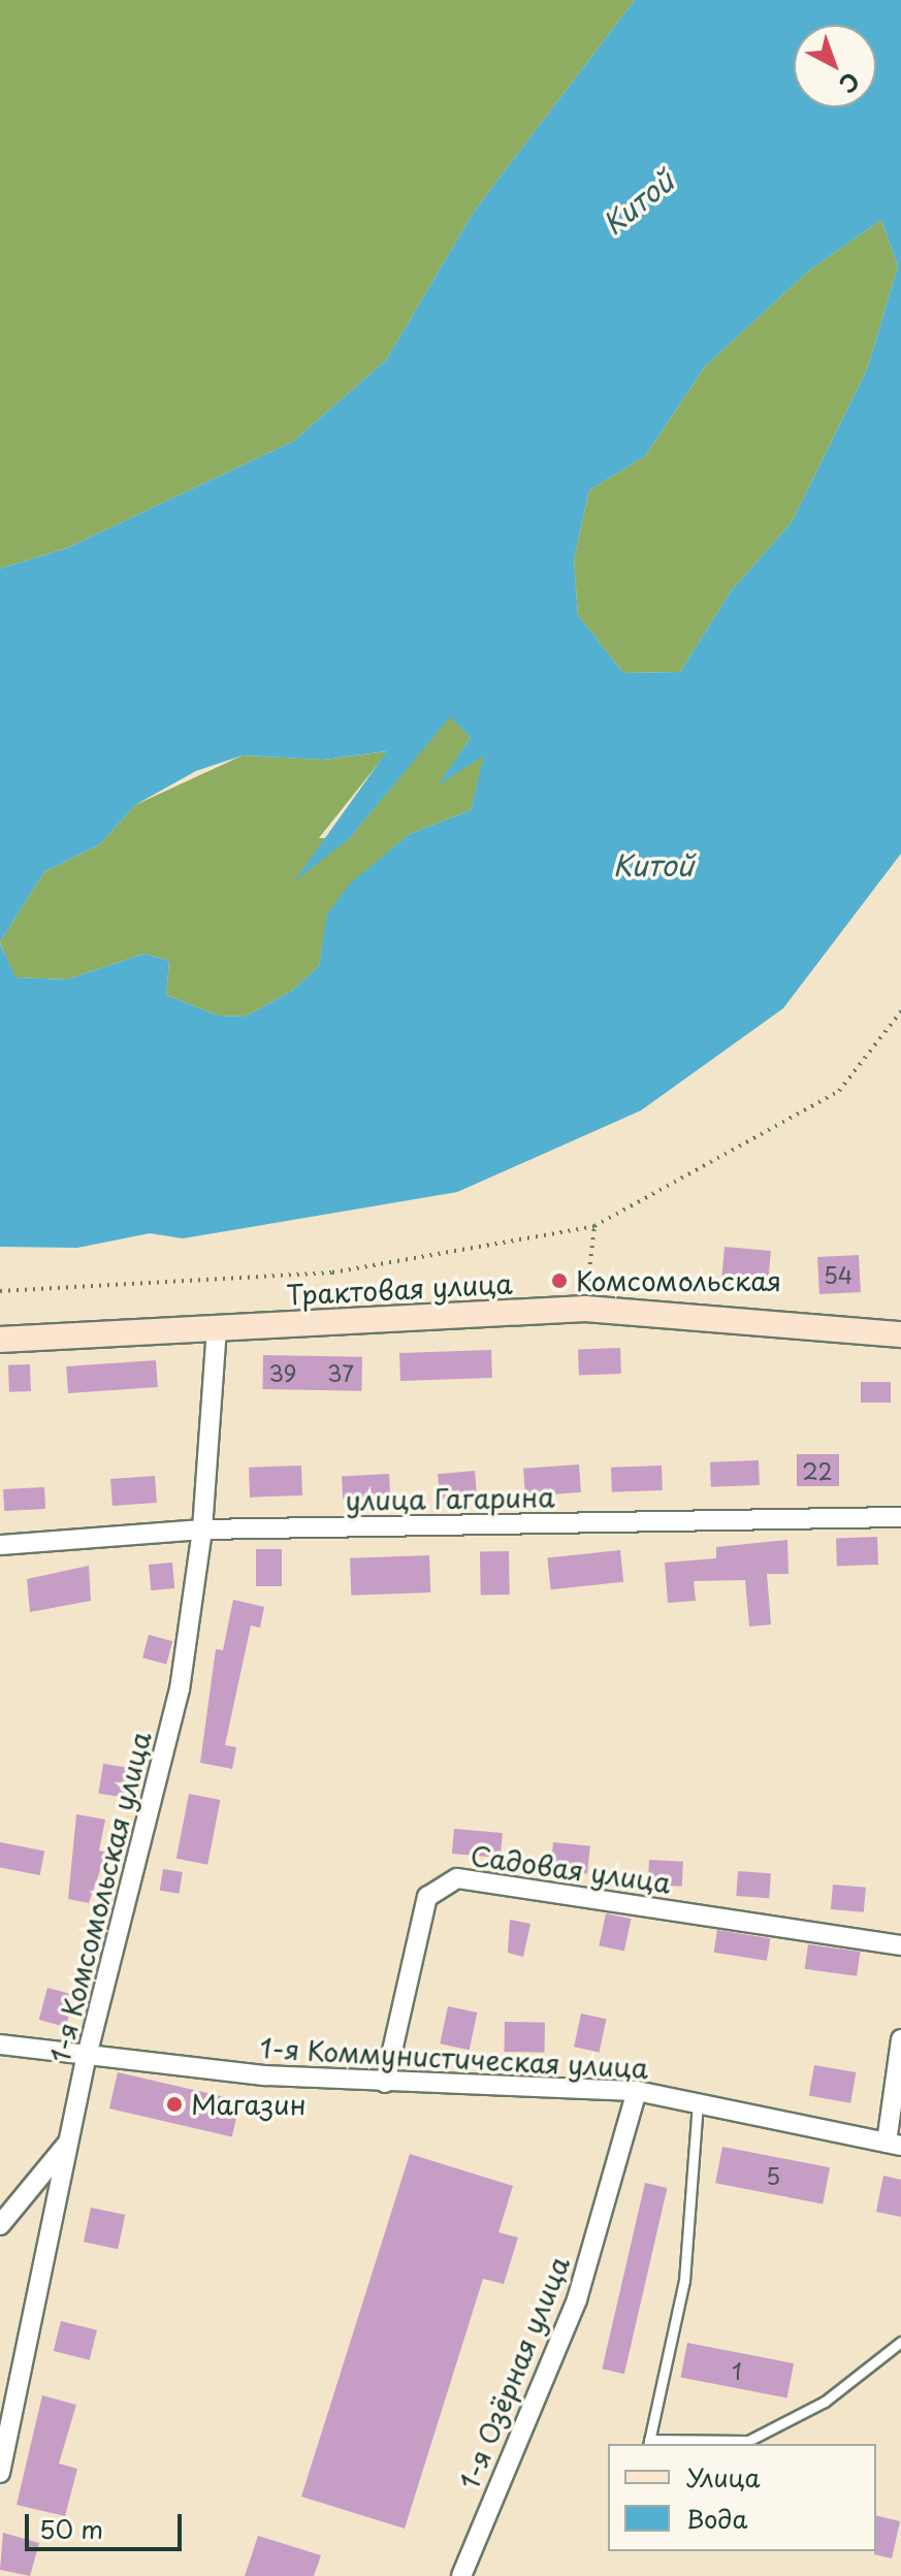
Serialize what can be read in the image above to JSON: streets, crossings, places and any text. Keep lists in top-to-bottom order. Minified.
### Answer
{"streets":{"street":["Трактовая улица","улица Гагарина","Садовая улица","1-я Комсомольская улица","1-я Коммунистическая улица","1-я Озёрная улица"]},"crossings":[["Трактовая улица","1-я Комсомольская улица"],["улица Гагарина","1-я Комсомольская улица"],["Садовая улица","1-я Коммунистическая улица"],["1-я Комсомольская улица","1-я Коммунистическая улица"],["1-я Коммунистическая улица","1-я Озёрная улица"]],"water":["Китой"],"places":["Комсомольская","Магазин"],"house_numbers":["54","39","37","22","5","1"],"legend":["Улица","Вода"],"scale_bar":"50 m","north":"bottom right"}
